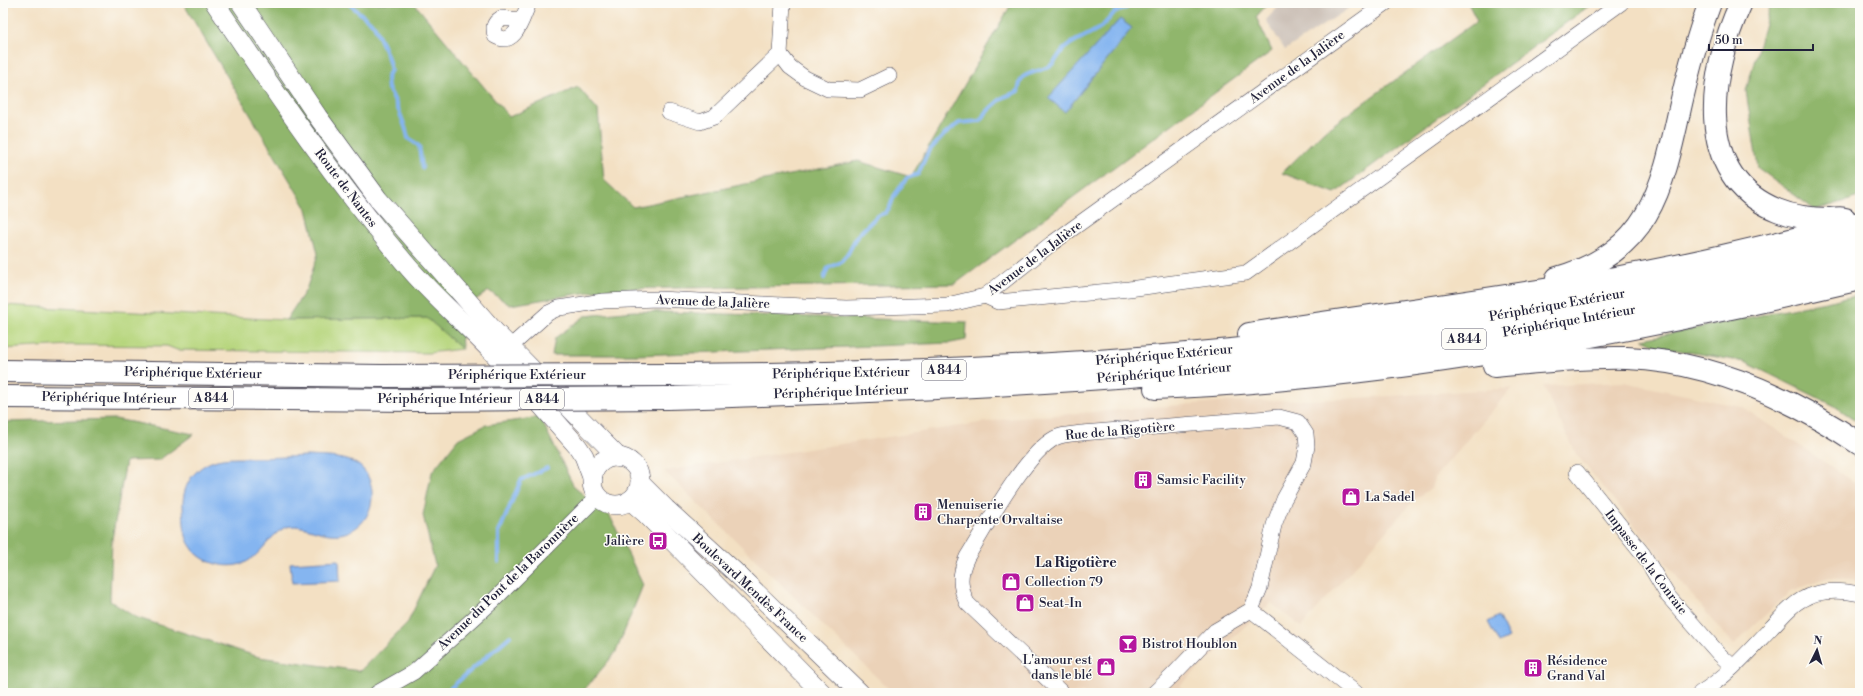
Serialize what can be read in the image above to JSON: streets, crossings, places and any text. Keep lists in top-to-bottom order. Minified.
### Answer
{"streets":{"highway":["Périphérique Extérieur","Périphérique Intérieur","A 844"],"main road":["Route de Nantes","Boulevard Mendès France"],"street":["Avenue de la Jalière","Rue de la Rigotière","Impasse de la Conraie","Avenue du Pont de la Baronnière"]},"crossings":[["Avenue de la Jalière","Route de Nantes"],["Route de Nantes","Avenue du Pont de la Baronnière"],["Route de Nantes","Boulevard Mendès France"],["Avenue du Pont de la Baronnière","Boulevard Mendès France"]],"districts":["La Rigotière"],"places":{"building":["Samsic Facility","Menuiserie Charpente Orvaltaise","Résidence Grand Val"],"shop":["La Sadel","Collection 79","Seat-In","L'amour est dans le blé"],"bus stop":["Jalière"],"bar":["Bistrot Houblon"]},"scale_bar":"50 m","north":"top"}
